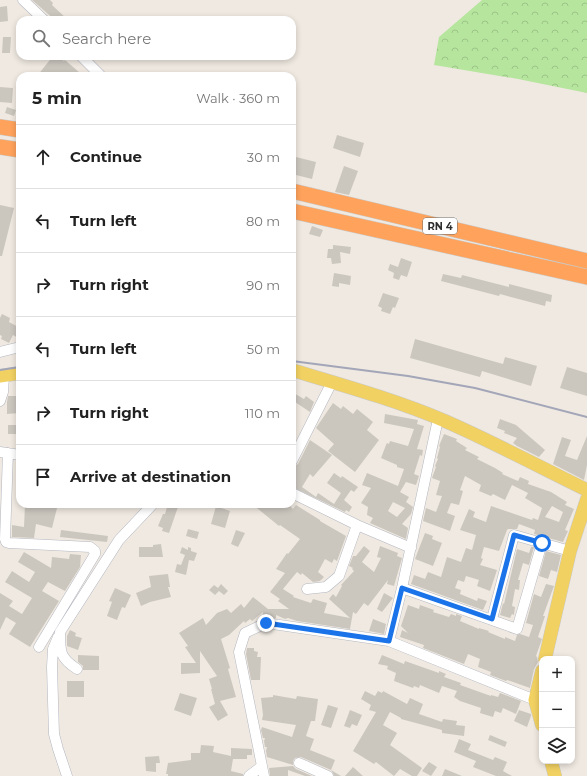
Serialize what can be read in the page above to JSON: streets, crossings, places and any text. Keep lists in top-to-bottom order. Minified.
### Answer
{"streets":{"highway":["RN 4"]},"page":{"search":"Search here","heading":["5 min","Walk · 360 m"],"list":[["Continue","30 m"],["Turn left","80 m"],["Turn right","90 m"],["Turn left","50 m"],["Turn right","110 m"],"Arrive at destination"],"map_buttons":["+","−"]}}
